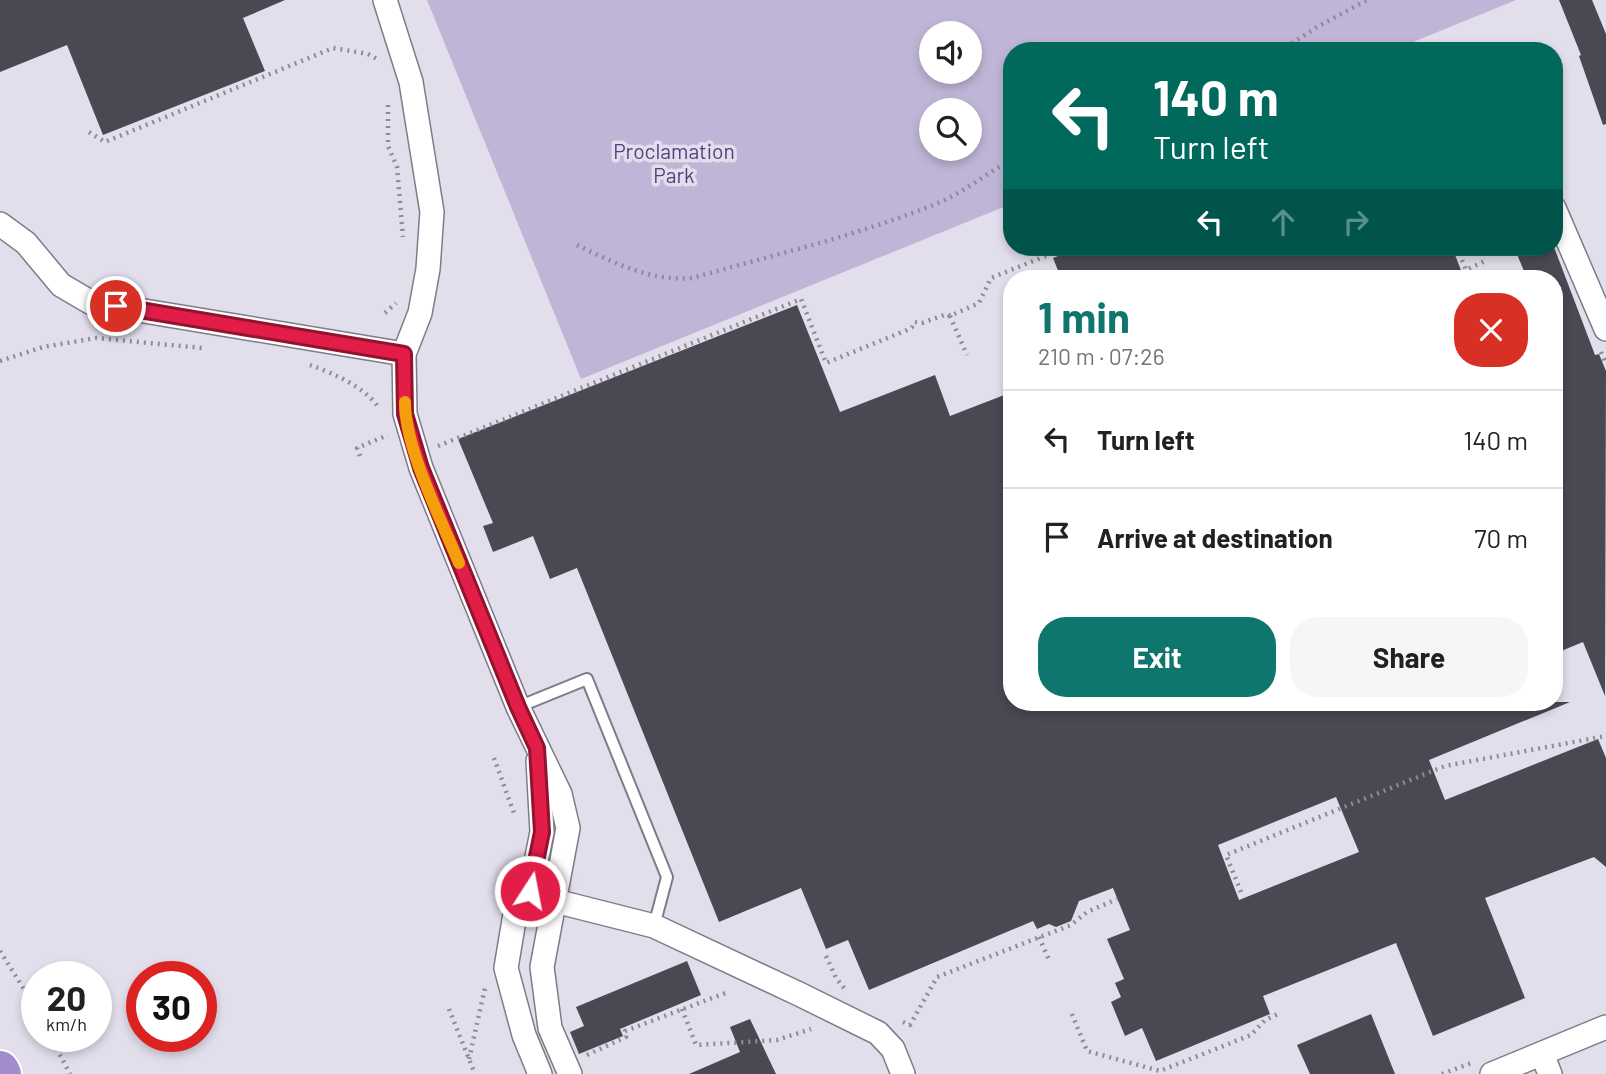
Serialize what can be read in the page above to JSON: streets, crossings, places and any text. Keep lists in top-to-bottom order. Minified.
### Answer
{"parks":["Proclamation Park"],"page":{"turn":["140 m","Turn left"],"heading":["1 min","210 m · 07:26"],"list":[{"name":"Turn left","value":"140 m"},{"name":"Arrive at destination","value":"70 m"}],"buttons":["Exit","Share"],"speed":"20 km/h","limit":"30"}}
